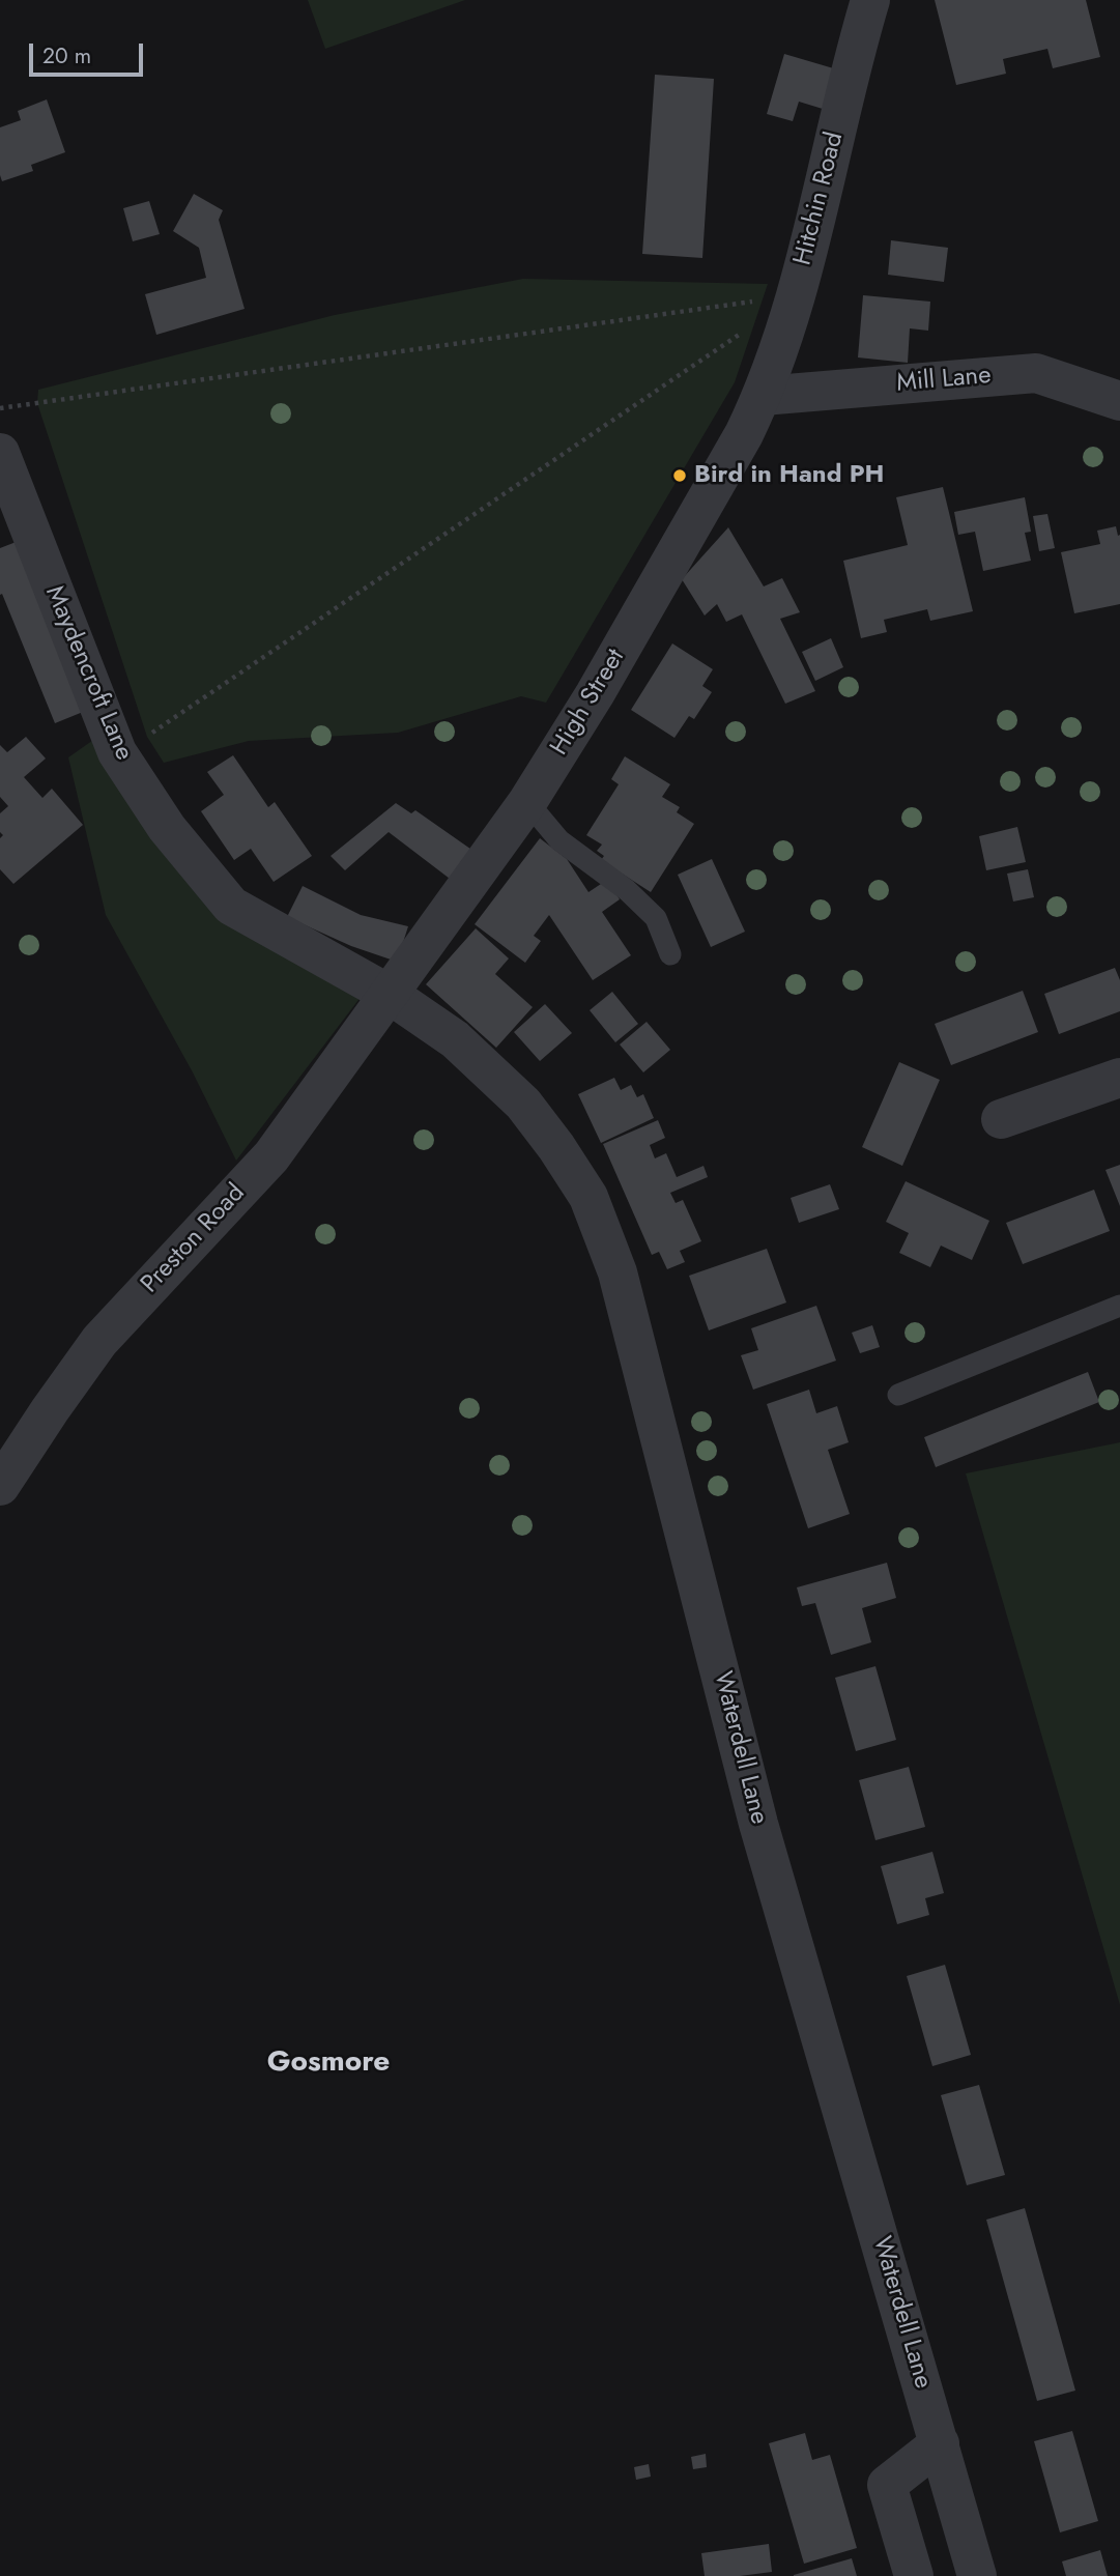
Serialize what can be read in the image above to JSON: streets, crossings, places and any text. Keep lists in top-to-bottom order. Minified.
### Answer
{"streets":{"street":["Hitchin Road","Mill Lane","Maydencroft Lane","High Street","Preston Road","Waterdell Lane"]},"crossings":[["Hitchin Road","Mill Lane"],["Hitchin Road","High Street"],["Mill Lane","High Street"],["Maydencroft Lane","High Street"],["Maydencroft Lane","Preston Road"],["Maydencroft Lane","Waterdell Lane"],["High Street","Preston Road"],["High Street","Waterdell Lane"],["Preston Road","Waterdell Lane"]],"districts":["Gosmore"],"places":["Bird in Hand PH"],"scale_bar":"20 m"}
